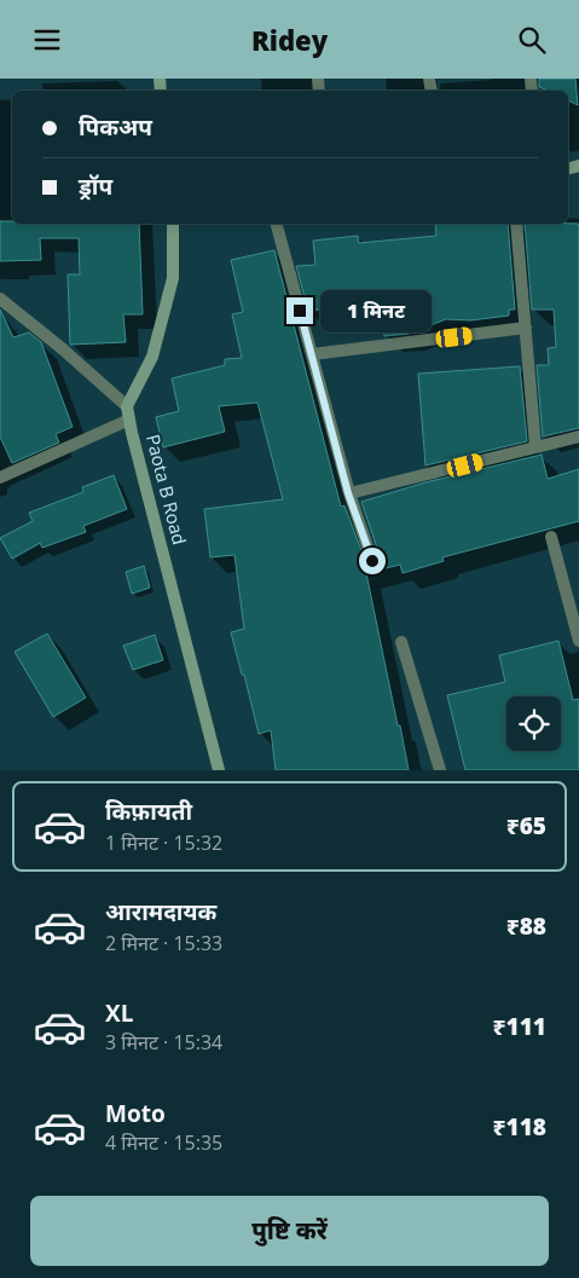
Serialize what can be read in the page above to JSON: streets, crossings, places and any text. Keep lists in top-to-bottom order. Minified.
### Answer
{"streets":{"street":["Paota B Road"]},"page":{"header":"Ridey","banner":["पिकअप","ड्रॉप"],"bubble":"1 मिनट","list":[{"name":"किफ़ायती","note":"1 मिनट · 15:32","value":"₹65"},{"name":"आरामदायक","note":"2 मिनट · 15:33","value":"₹88"},{"name":"XL","note":"3 मिनट · 15:34","value":"₹111"},{"name":"Moto","note":"4 मिनट · 15:35","value":"₹118"}],"buttons":"पुष्टि करें"}}
